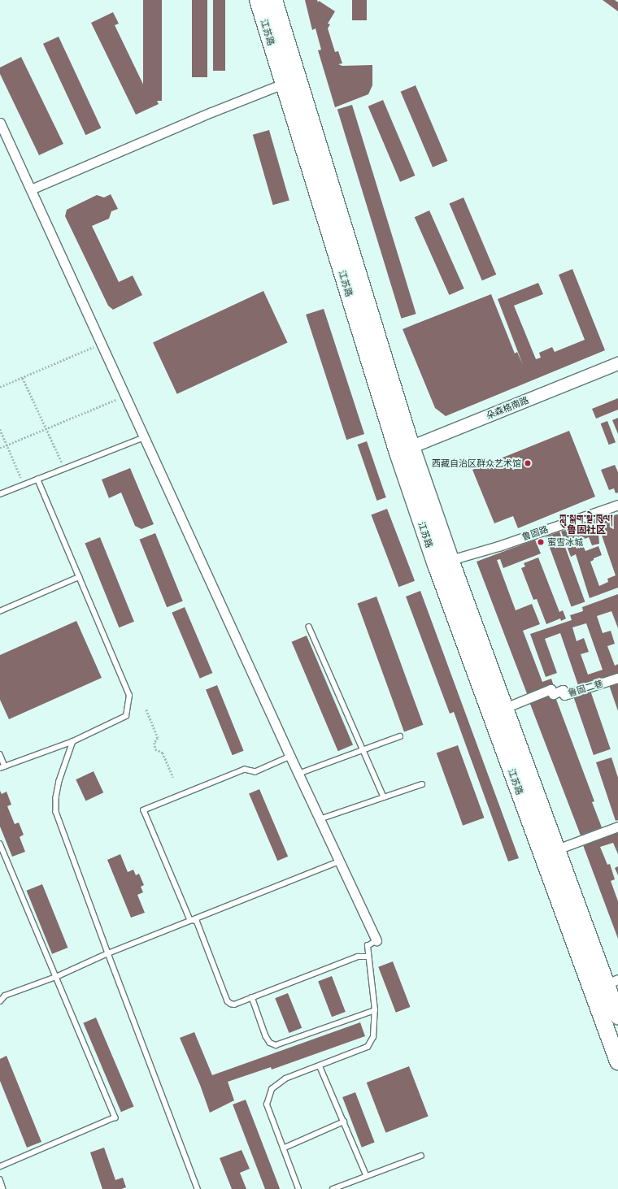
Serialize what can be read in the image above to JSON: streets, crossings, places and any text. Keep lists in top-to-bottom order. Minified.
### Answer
{"streets":{"highway":["江苏路"],"street":["朵森格南路","鲁固路","鲁固二巷"]},"crossings":[["江苏路","朵森格南路"],["江苏路","鲁固路"],["江苏路","鲁固二巷"]],"districts":["ཀླུ་སྒུག་སྡེ་ཁུལ། 鲁固社区"],"places":["西藏自治区群众艺术馆","蜜雪冰城"]}
